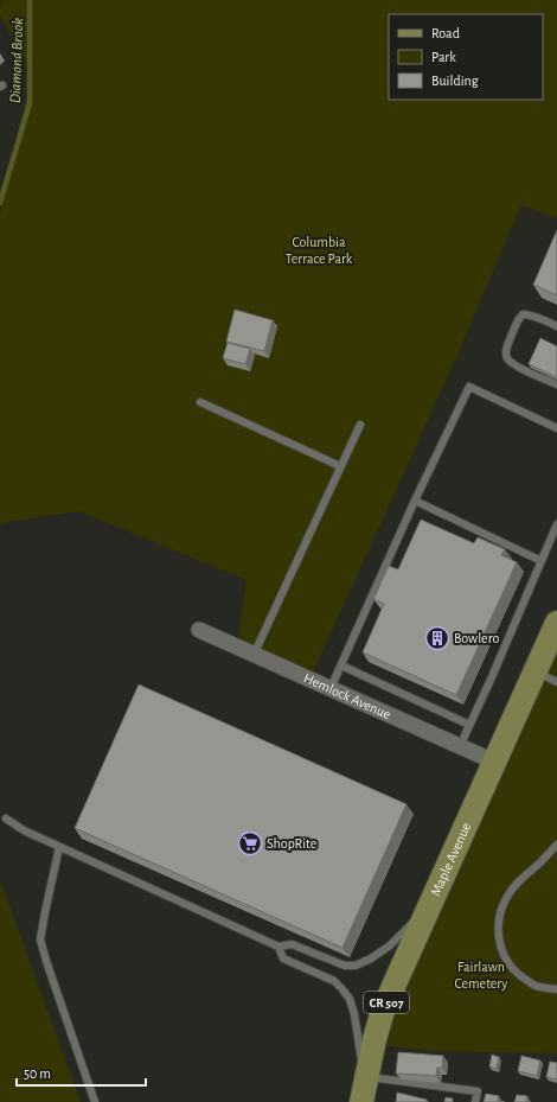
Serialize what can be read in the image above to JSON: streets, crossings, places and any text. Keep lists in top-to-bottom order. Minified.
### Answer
{"streets":{"main road":["Maple Avenue","CR 507"],"street":["Hemlock Avenue"]},"crossings":[["Hemlock Avenue","Maple Avenue"]],"water":["Diamond Brook"],"parks":["Columbia Terrace Park","Fairlawn Cemetery"],"places":{"building":["Bowlero"],"supermarket":["ShopRite"]},"legend":["Road","Park","Building"],"scale_bar":"50 m"}
